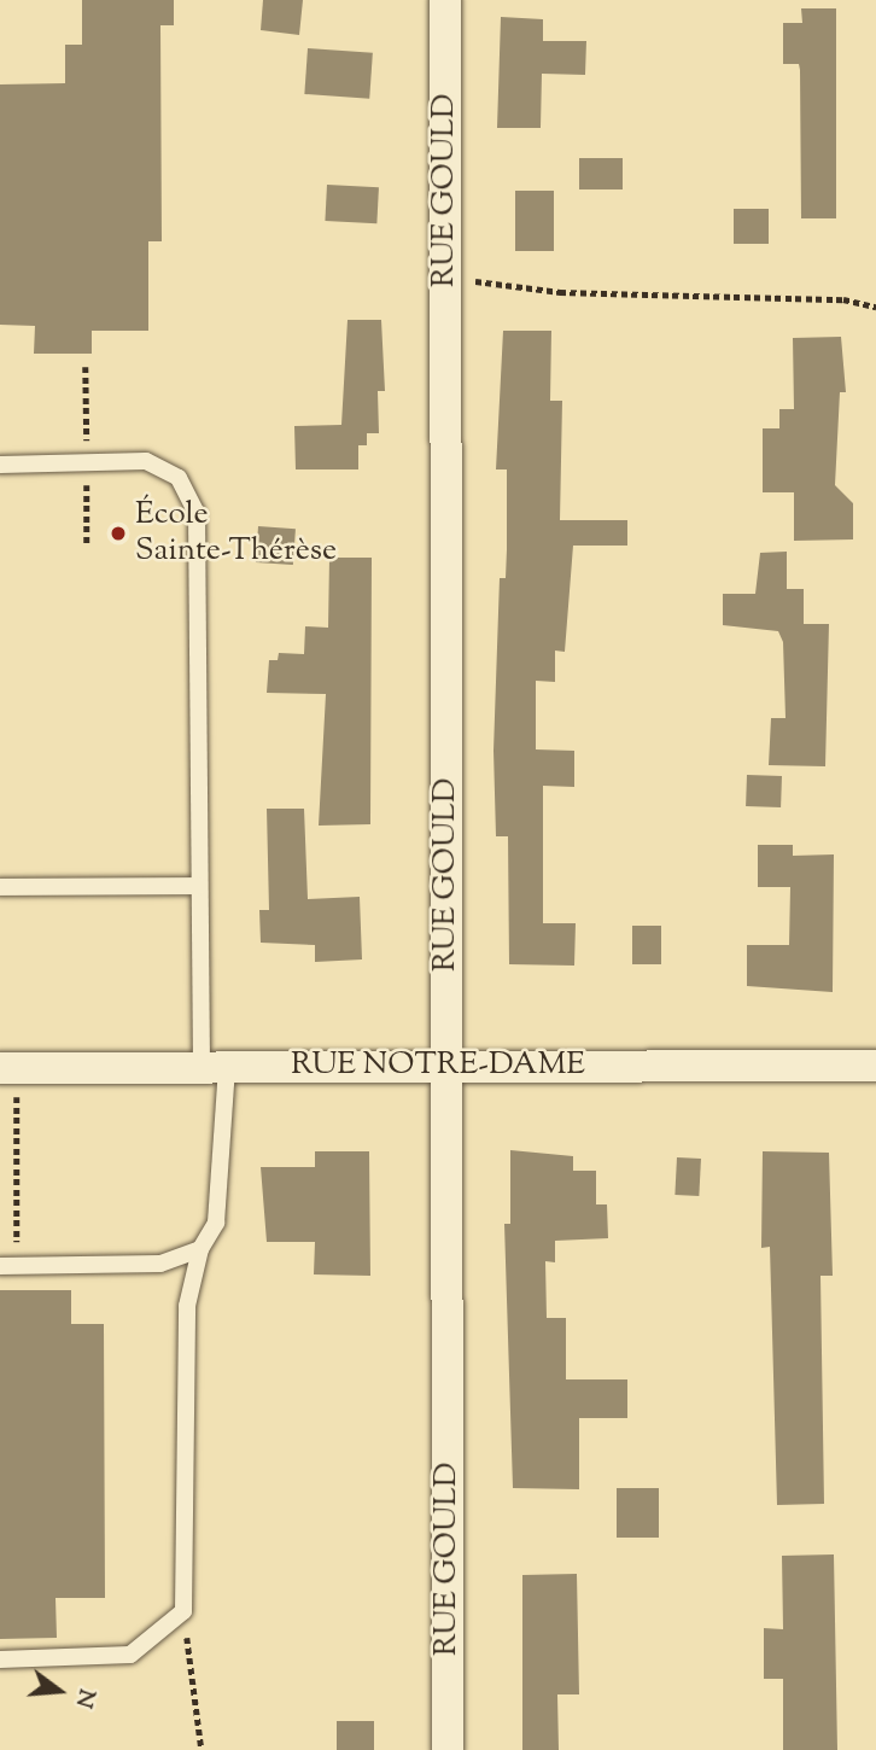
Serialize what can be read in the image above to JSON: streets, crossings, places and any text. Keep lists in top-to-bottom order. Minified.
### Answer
{"streets":{"street":["RUE GOULD","RUE NOTRE-DAME"]},"crossings":[["RUE GOULD","RUE NOTRE-DAME"]],"places":["École Sainte-Thérèse"],"north":"right"}
